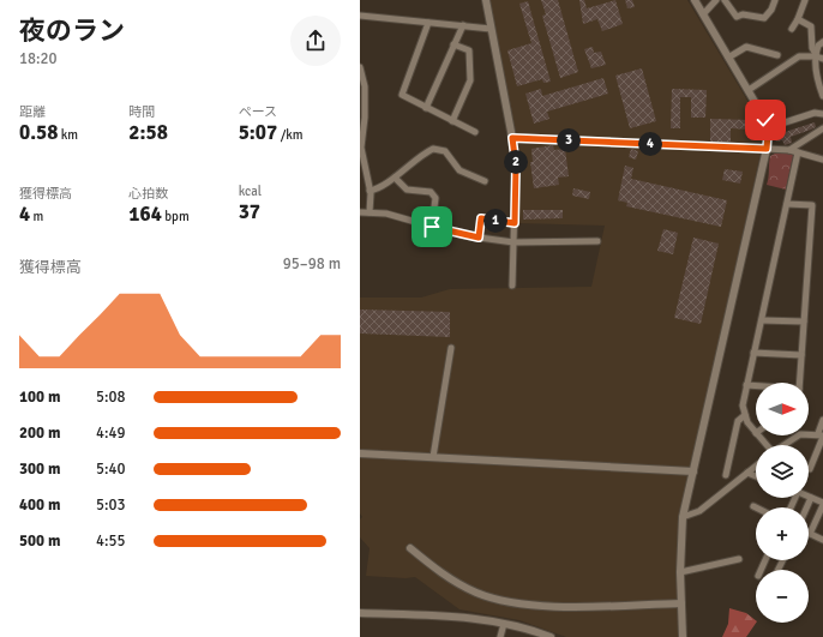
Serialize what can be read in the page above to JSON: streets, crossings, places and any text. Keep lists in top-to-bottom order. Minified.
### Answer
{"north":"right","page":{"heading":["夜のラン","18:20"],"stats":[["距離","0.58 km"],["時間","2:58"],["ペース","5:07 /km"],["獲得標高","4 m"],["心拍数","164 bpm"],["kcal","37"]],"pins":["3","4","2","1"],"chart":["獲得標高","95–98 m"],"list":[{"name":"100 m","note":"5:08"},{"name":"200 m","note":"4:49"},{"name":"300 m","note":"5:40"},{"name":"400 m","note":"5:03"},{"name":"500 m","note":"4:55"}],"map_buttons":["+","−"]}}
